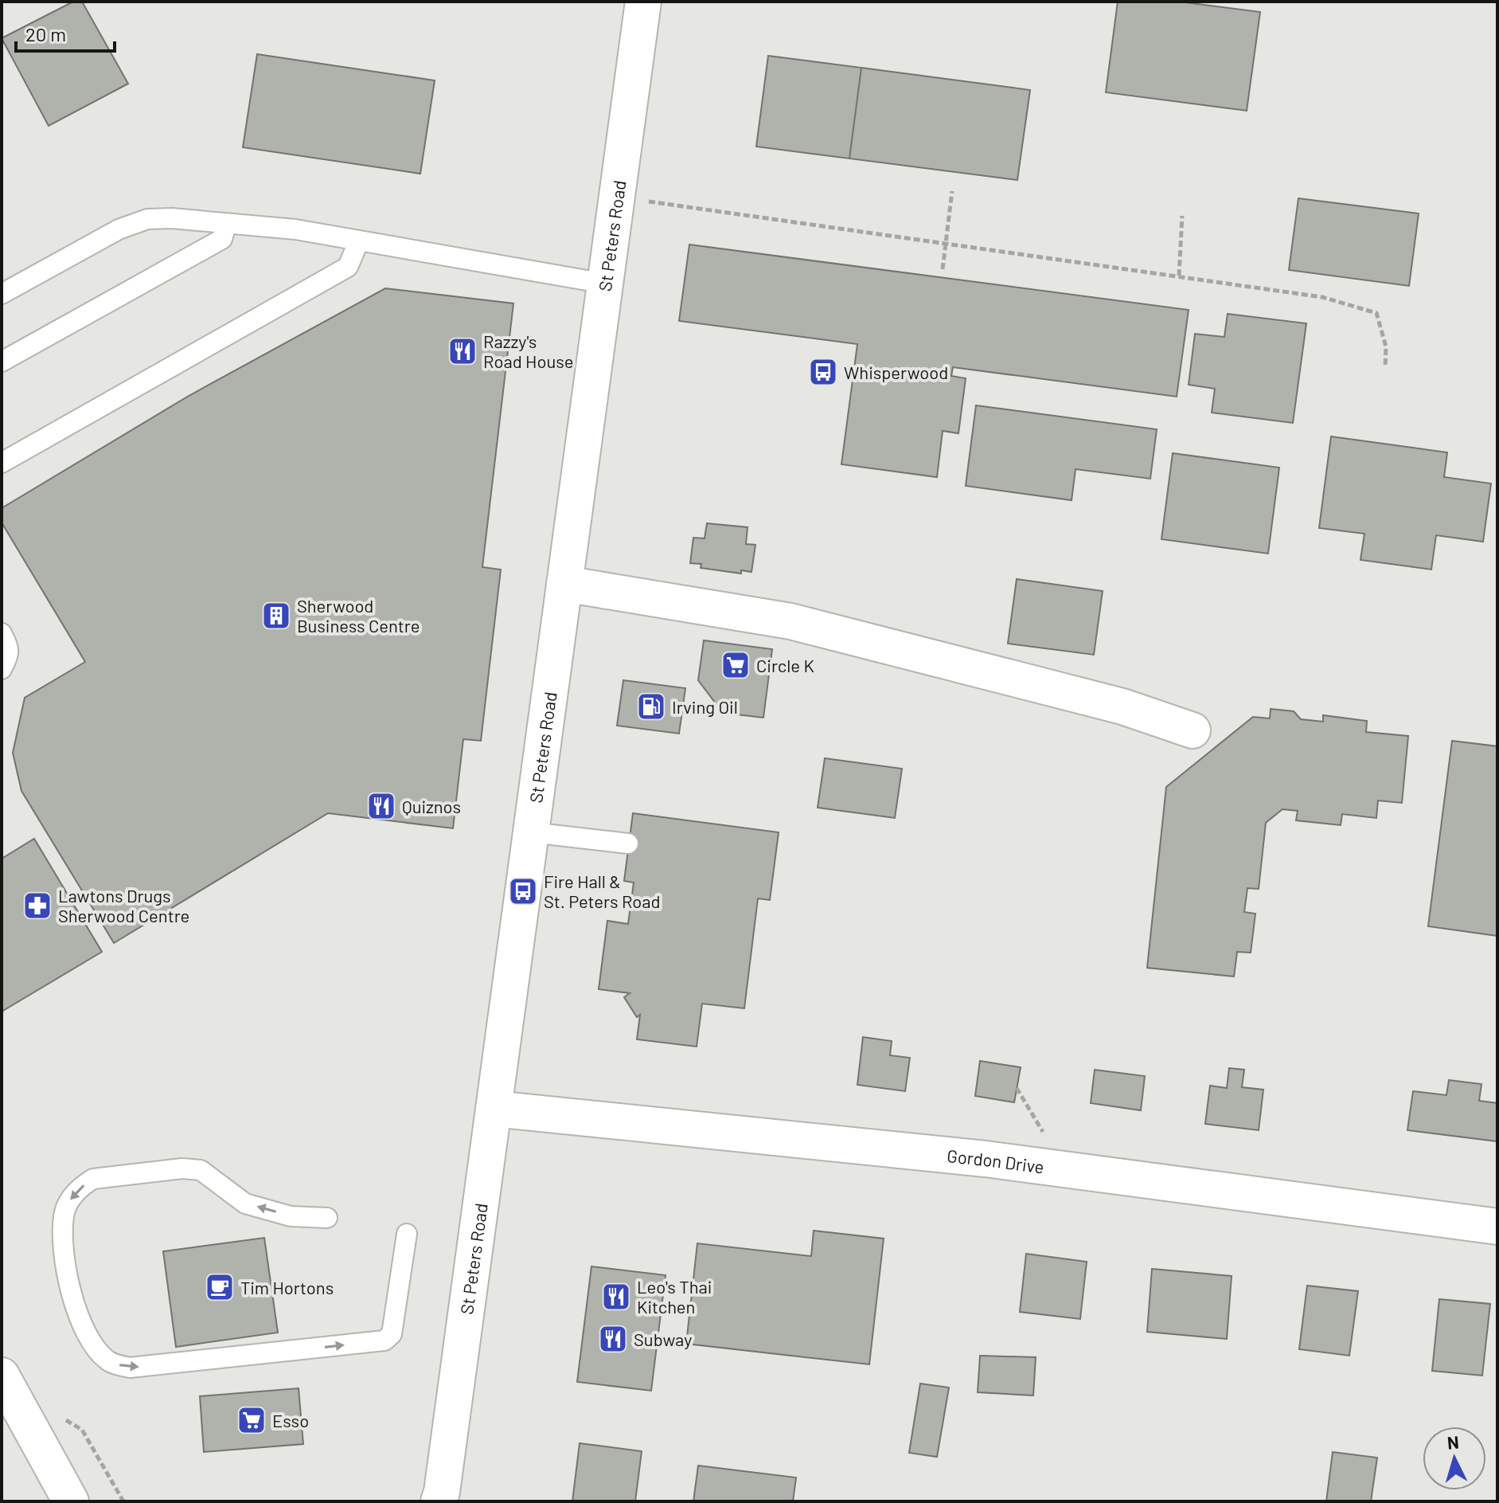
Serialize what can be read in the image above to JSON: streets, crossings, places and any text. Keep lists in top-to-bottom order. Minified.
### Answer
{"streets":{"main road":["St Peters Road","Gordon Drive"]},"crossings":[["St Peters Road","Gordon Drive"]],"places":{"restaurant":["Razzy's Road House","Quiznos","Leo's Thai Kitchen","Subway"],"bus stop":["Whisperwood","Fire Hall & St. Peters Road"],"building":["Sherwood Business Centre"],"supermarket":["Circle K","Esso"],"fuel station":["Irving Oil"],"pharmacy":["Lawtons Drugs Sherwood Centre"],"cafe":["Tim Hortons"]},"scale_bar":"20 m","north":"top"}
